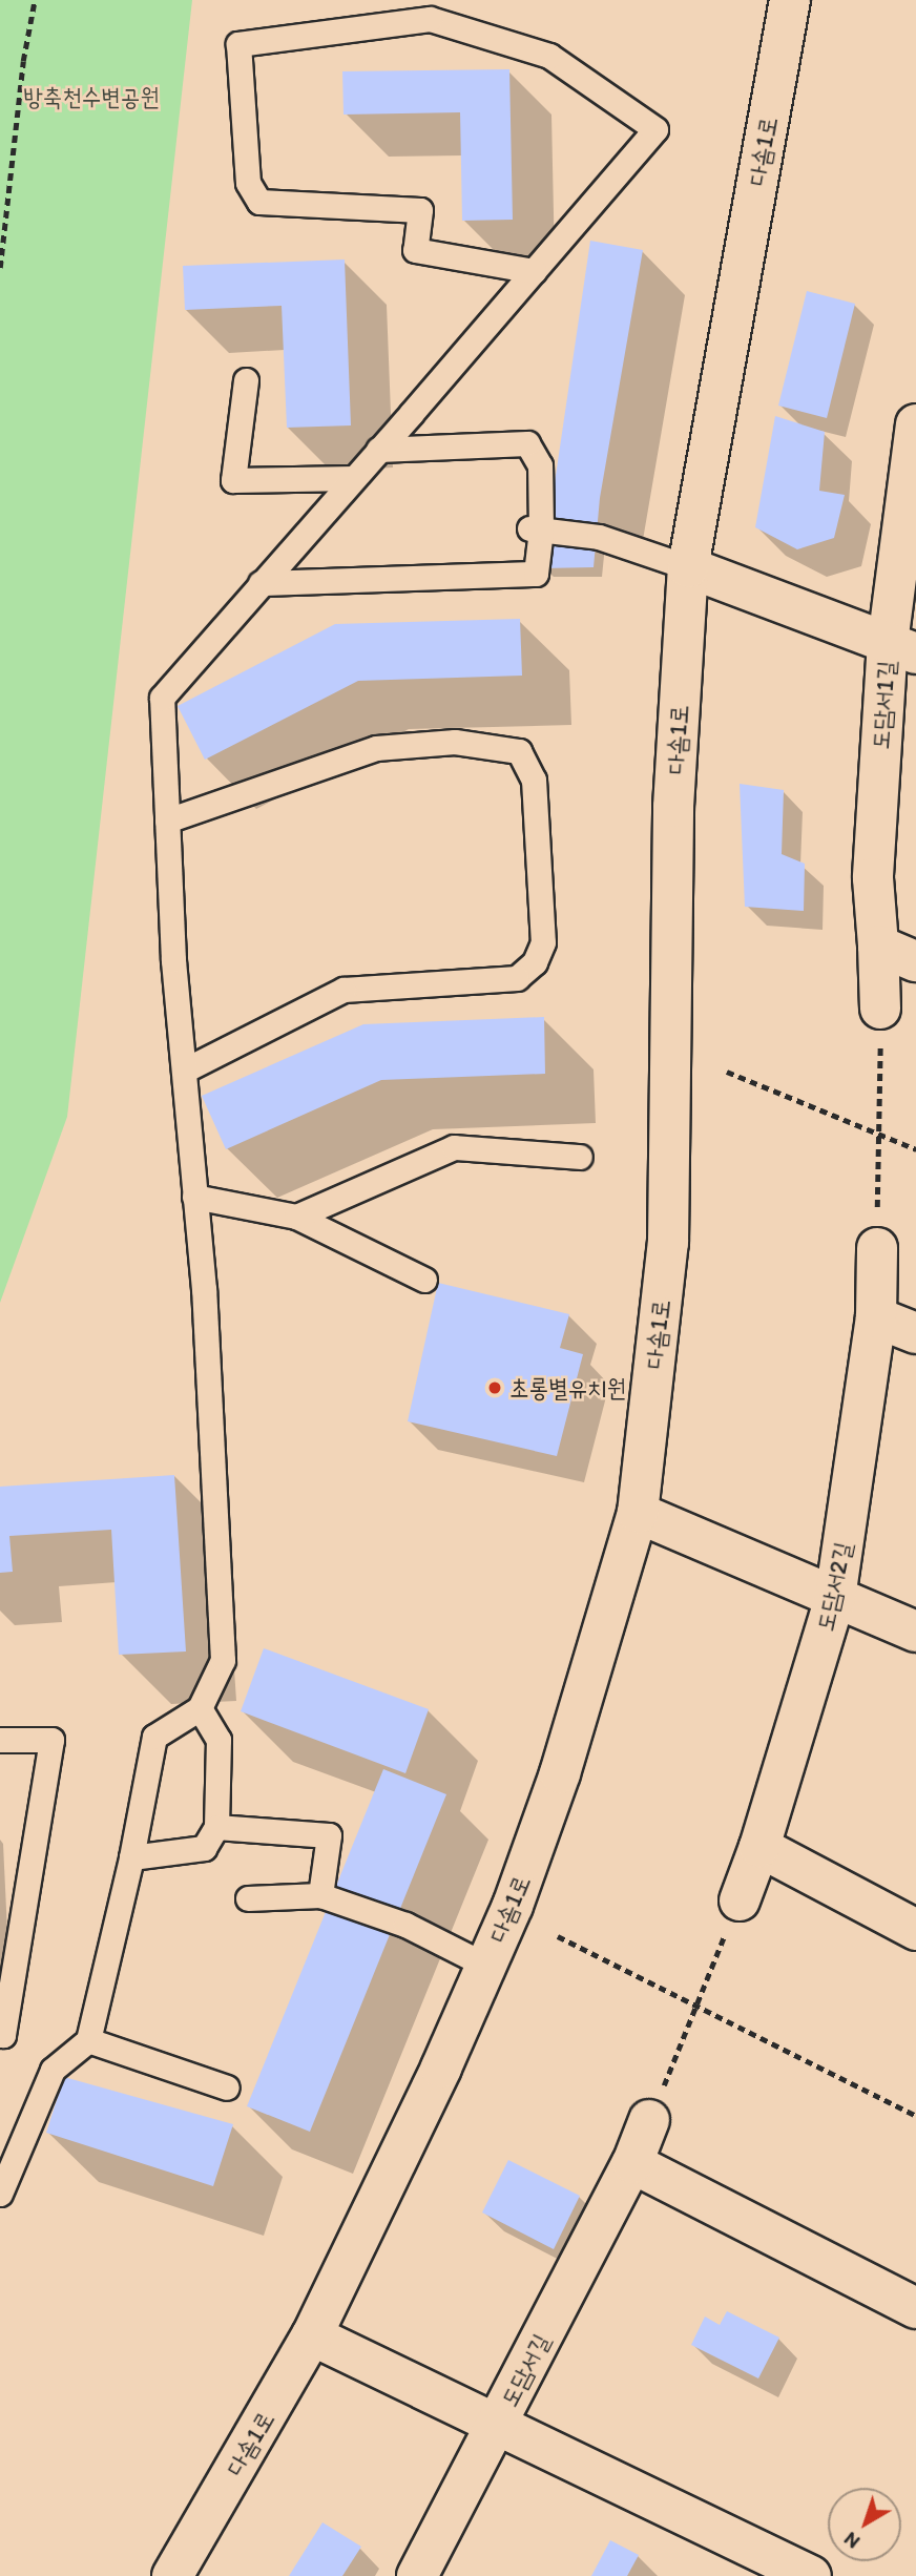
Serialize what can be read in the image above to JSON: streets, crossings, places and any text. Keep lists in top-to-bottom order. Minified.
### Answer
{"streets":{"street":["다솜1로","도담서1길","도담서2길","도담서길"]},"parks":["방축천수변공원"],"places":["초롱별유치원"],"north":"bottom left"}
